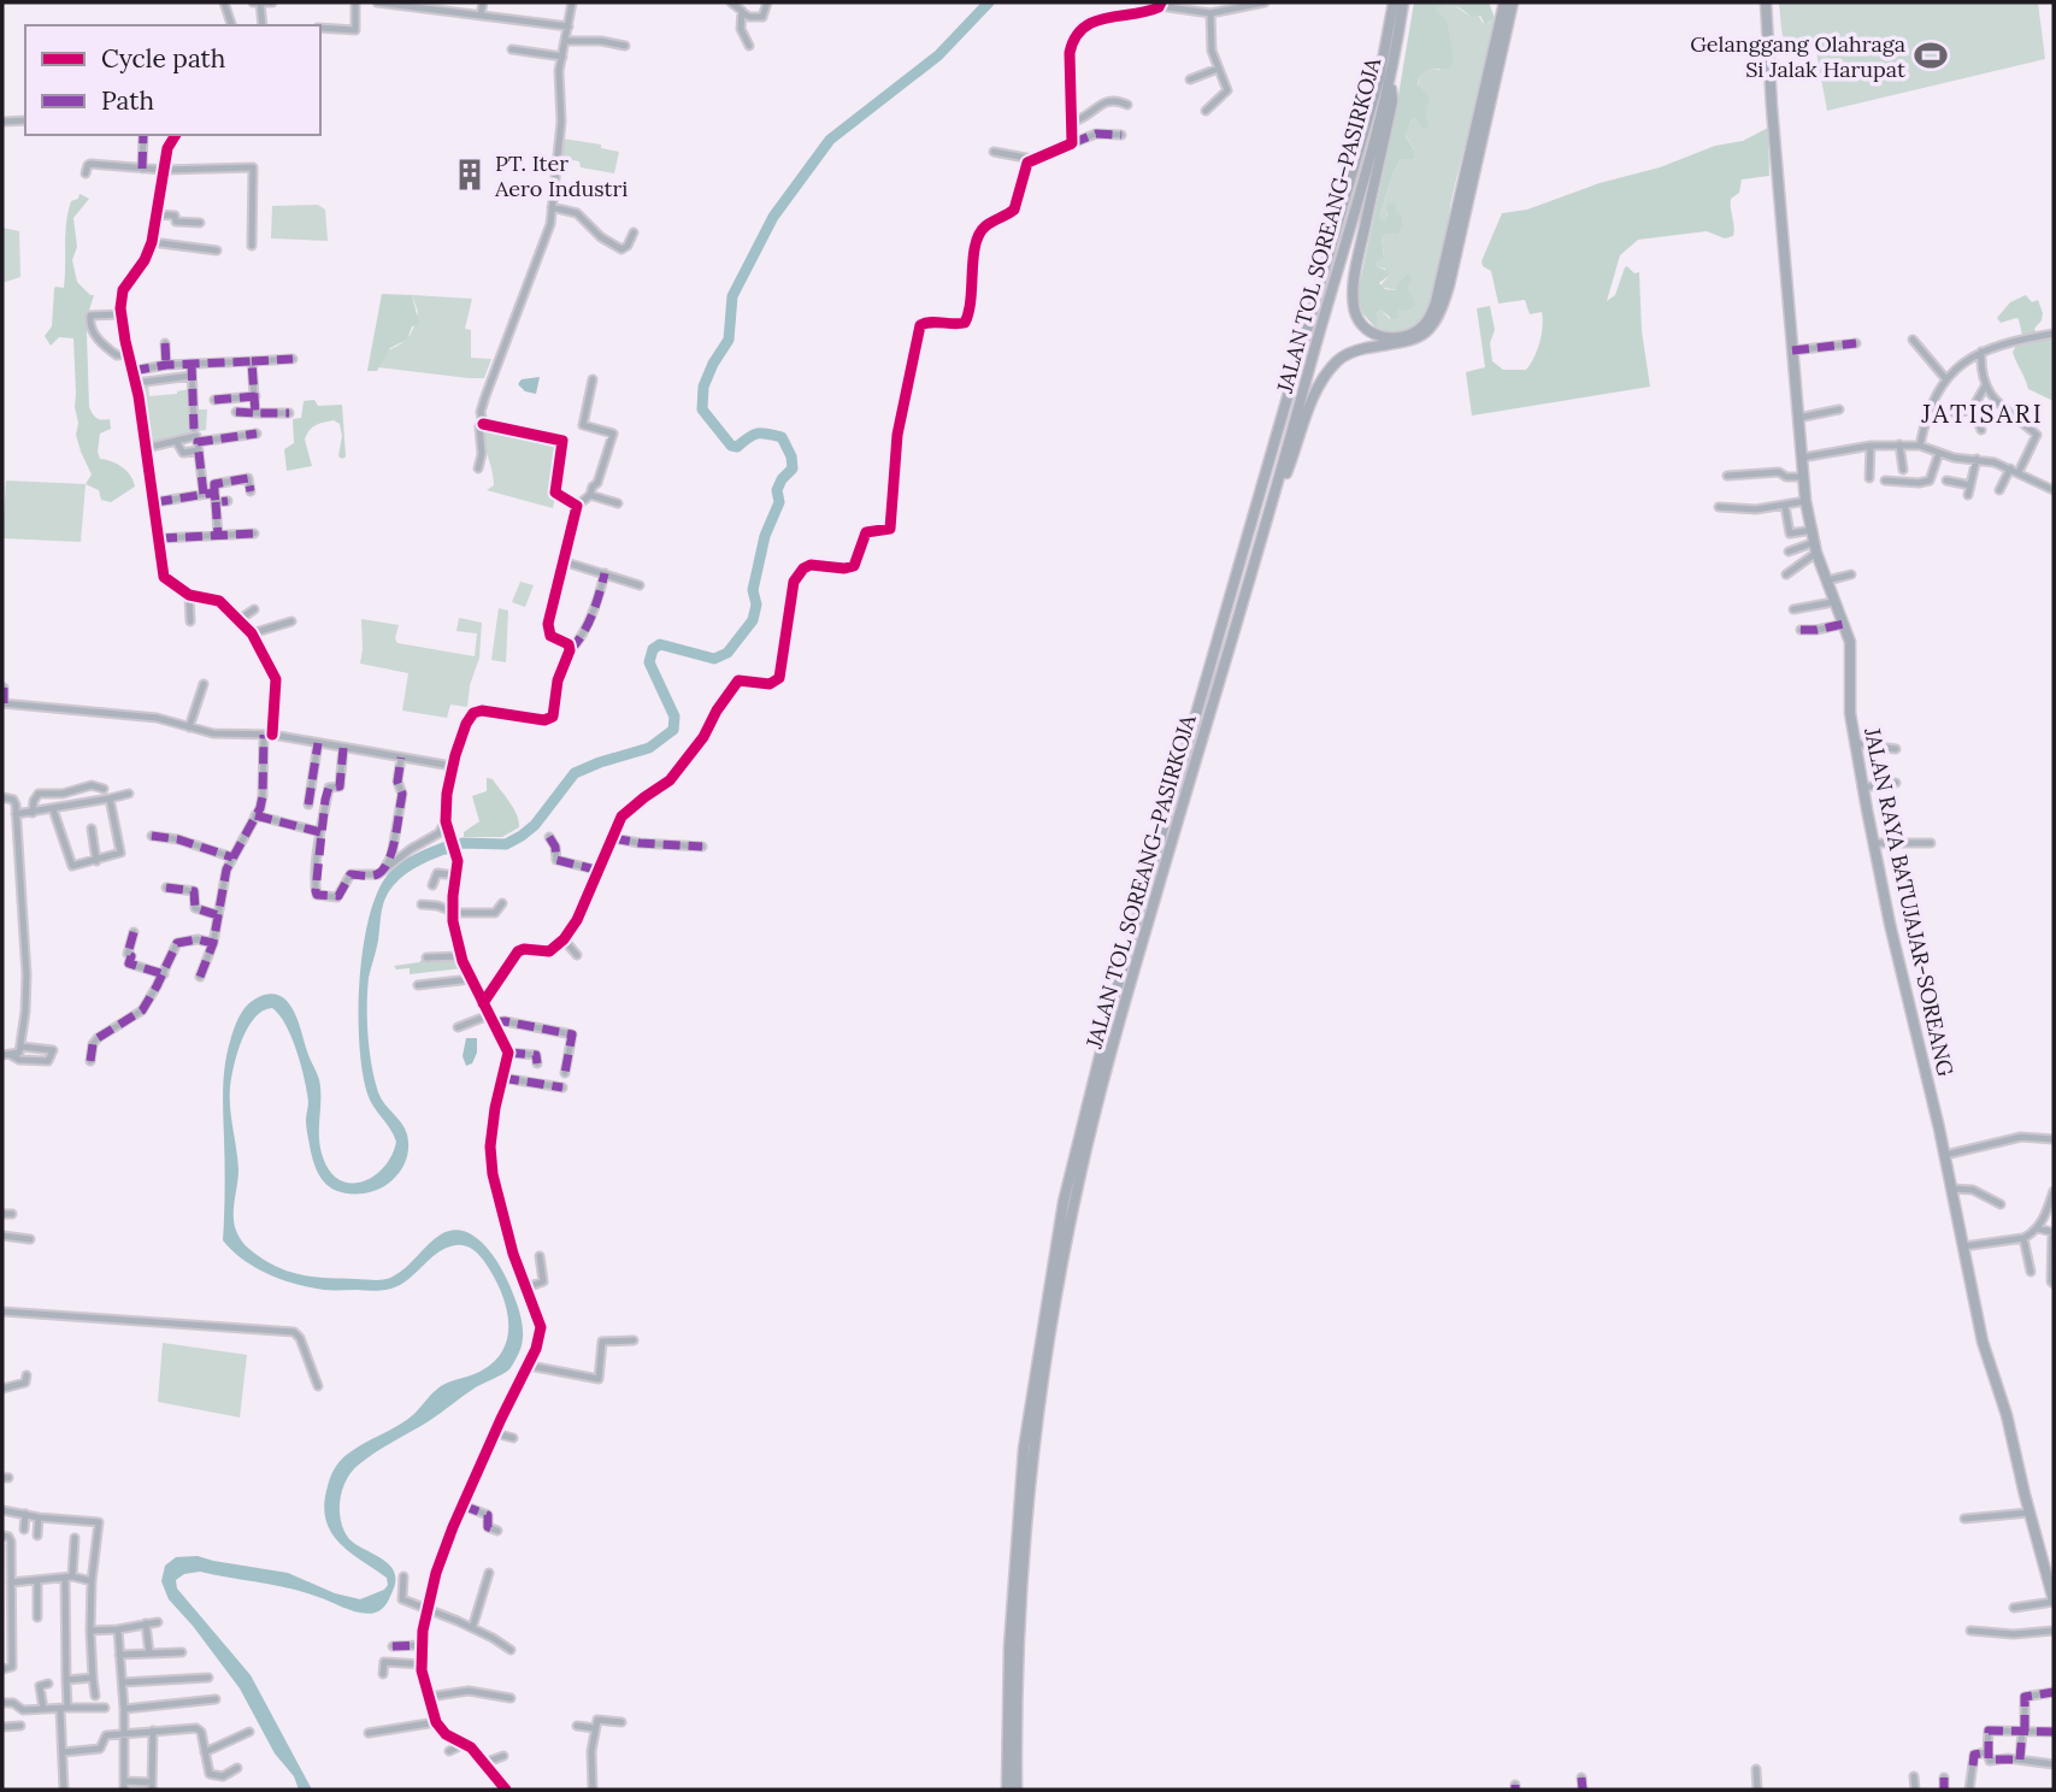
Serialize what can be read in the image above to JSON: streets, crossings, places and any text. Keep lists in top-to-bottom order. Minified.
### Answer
{"streets":{"highway":["JALAN TOL SOREANG–PASIRKOJA","JALAN RAYA BATUJAJAR-SOREANG"]},"districts":["JATISARI"],"places":{"sports":["Gelanggang Olahraga Si Jalak Harupat"],"building":["PT. Iter Aero Industri"]},"legend":["Cycle path","Path"]}
